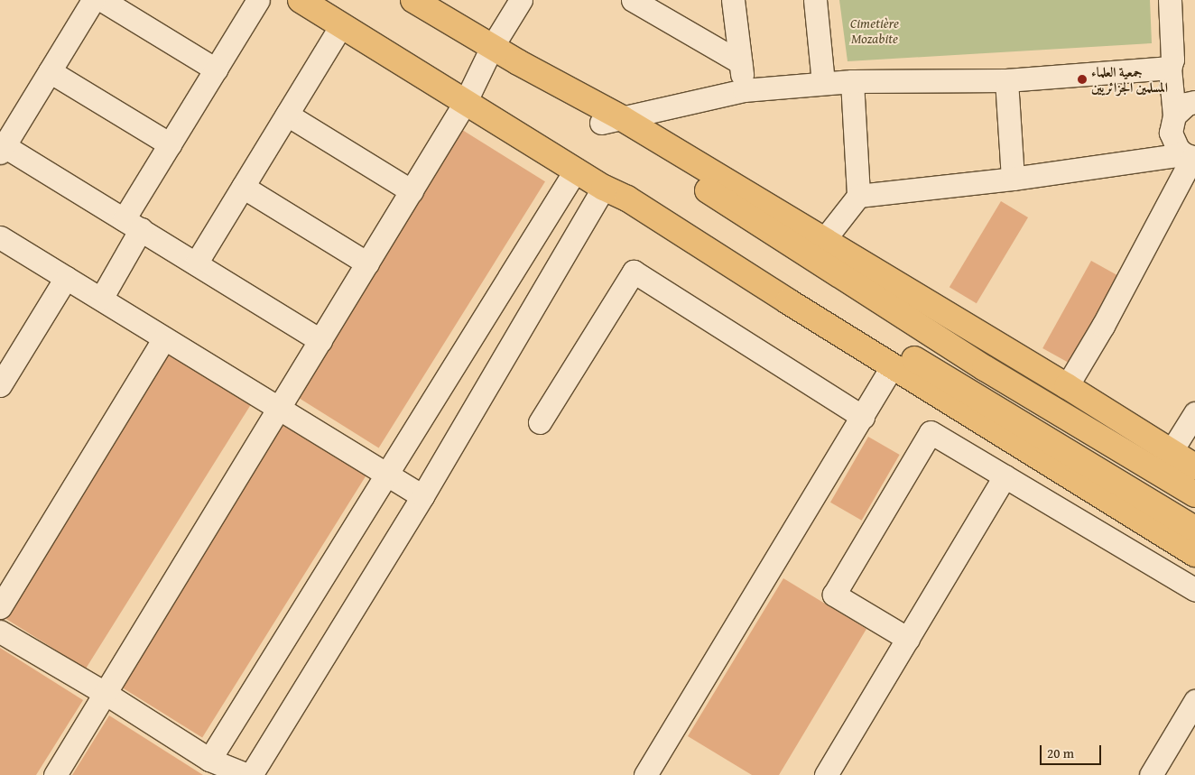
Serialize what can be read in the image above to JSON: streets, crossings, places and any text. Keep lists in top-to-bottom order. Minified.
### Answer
{"parks":["Cimetière Mozabite"],"places":["جمعية العلماء المسلمين الجزائريين"],"scale_bar":"20 m"}
